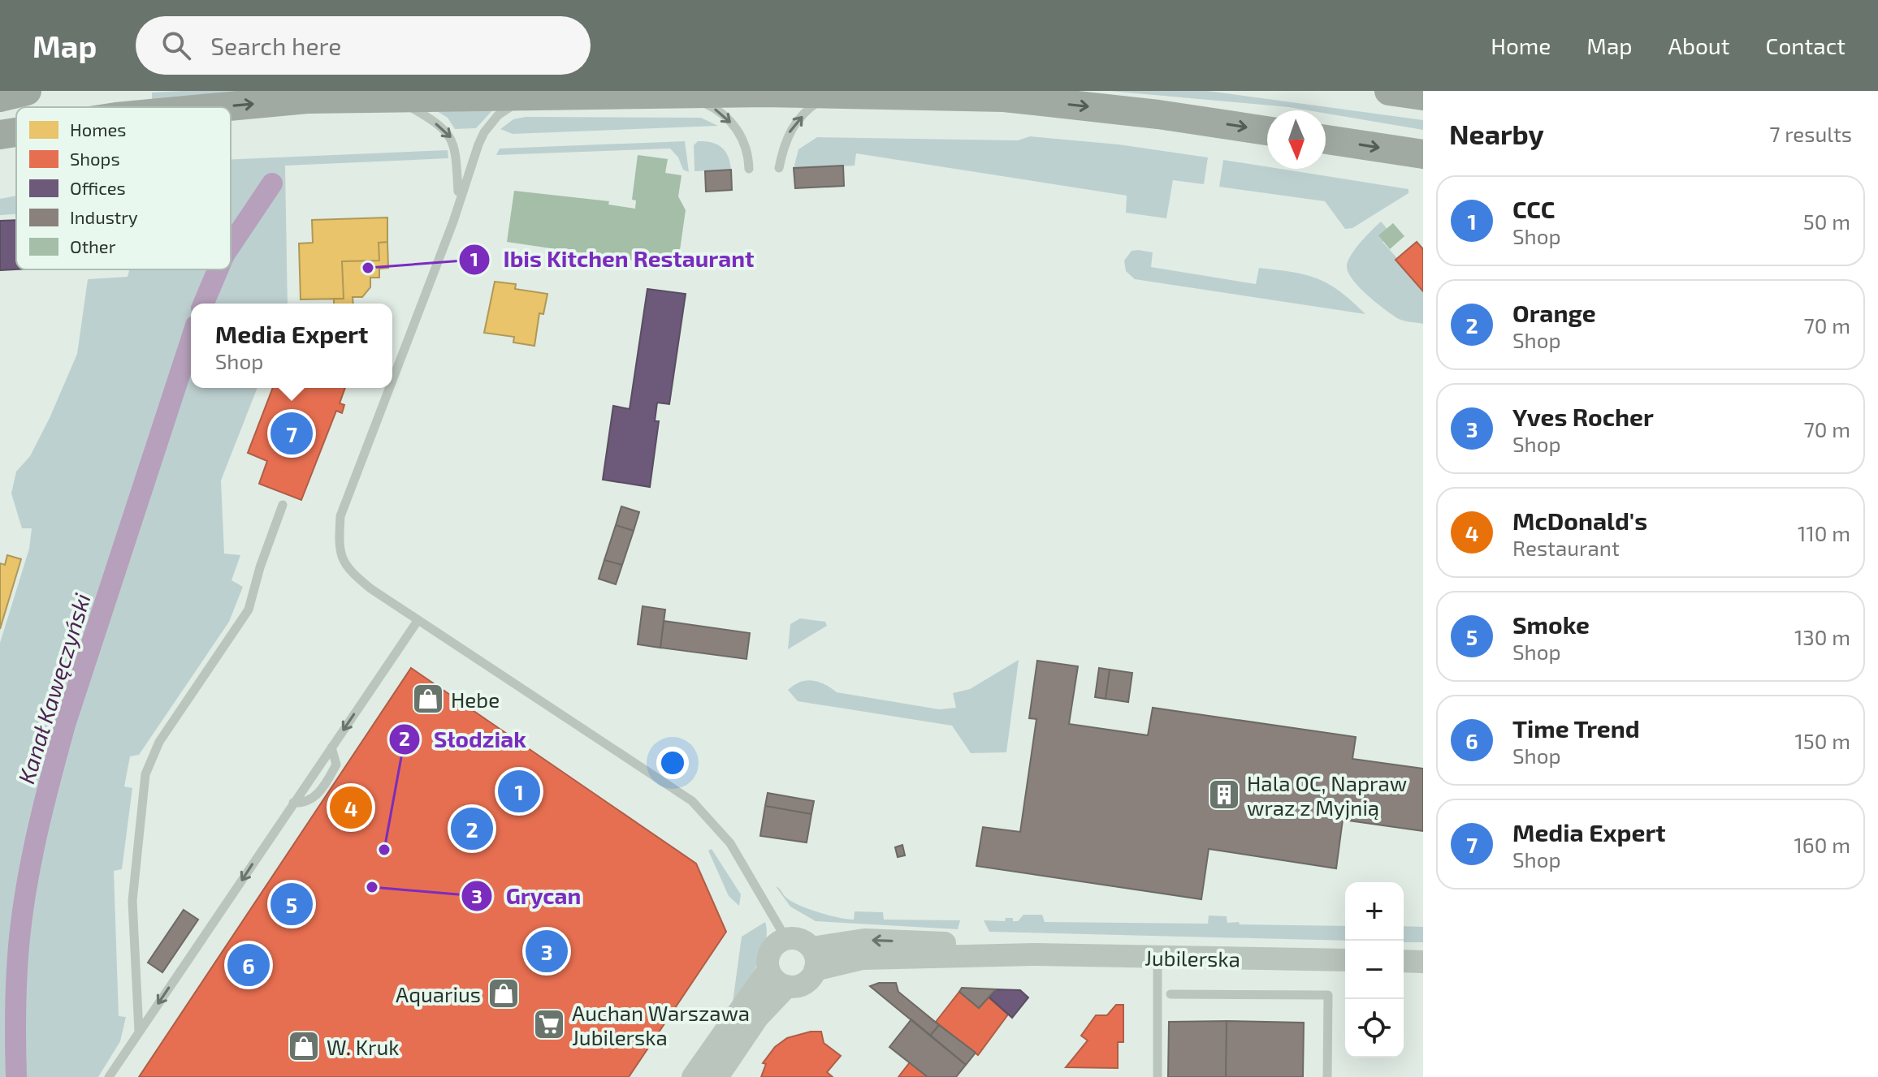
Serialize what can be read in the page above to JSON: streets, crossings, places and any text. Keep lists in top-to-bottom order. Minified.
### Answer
{"streets":{"street":["Jubilerska"]},"water":["Kanał Kawęczyński"],"places":{"other":["Ibis Kitchen Restaurant","Słodziak","Grycan"],"shop":["Hebe","Aquarius","W. Kruk"],"building":["Hala OC, Napraw wraz z Myjnią"],"supermarket":["Auchan Warszawa Jubilerska"]},"legend":["Homes","Shops","Offices","Industry","Other"],"north":"bottom","page":{"header":"Map","search":"Search here","nav":["Home","Map","About","Contact"],"heading":["Nearby","7 results"],"list":[{"mark":"1","name":"CCC","note":"Shop","value":"50 m"},{"mark":"2","name":"Orange","note":"Shop","value":"70 m"},{"mark":"3","name":"Yves Rocher","note":"Shop","value":"70 m"},{"mark":"4","name":"McDonald's","note":"Restaurant","value":"110 m"},{"mark":"5","name":"Smoke","note":"Shop","value":"130 m"},{"mark":"6","name":"Time Trend","note":"Shop","value":"150 m"},{"mark":"7","name":"Media Expert","note":"Shop","value":"160 m"}],"popup":["Media Expert","Shop"],"pins":["7","1","4","2","5","3","6"],"map_buttons":["+","−"]}}
